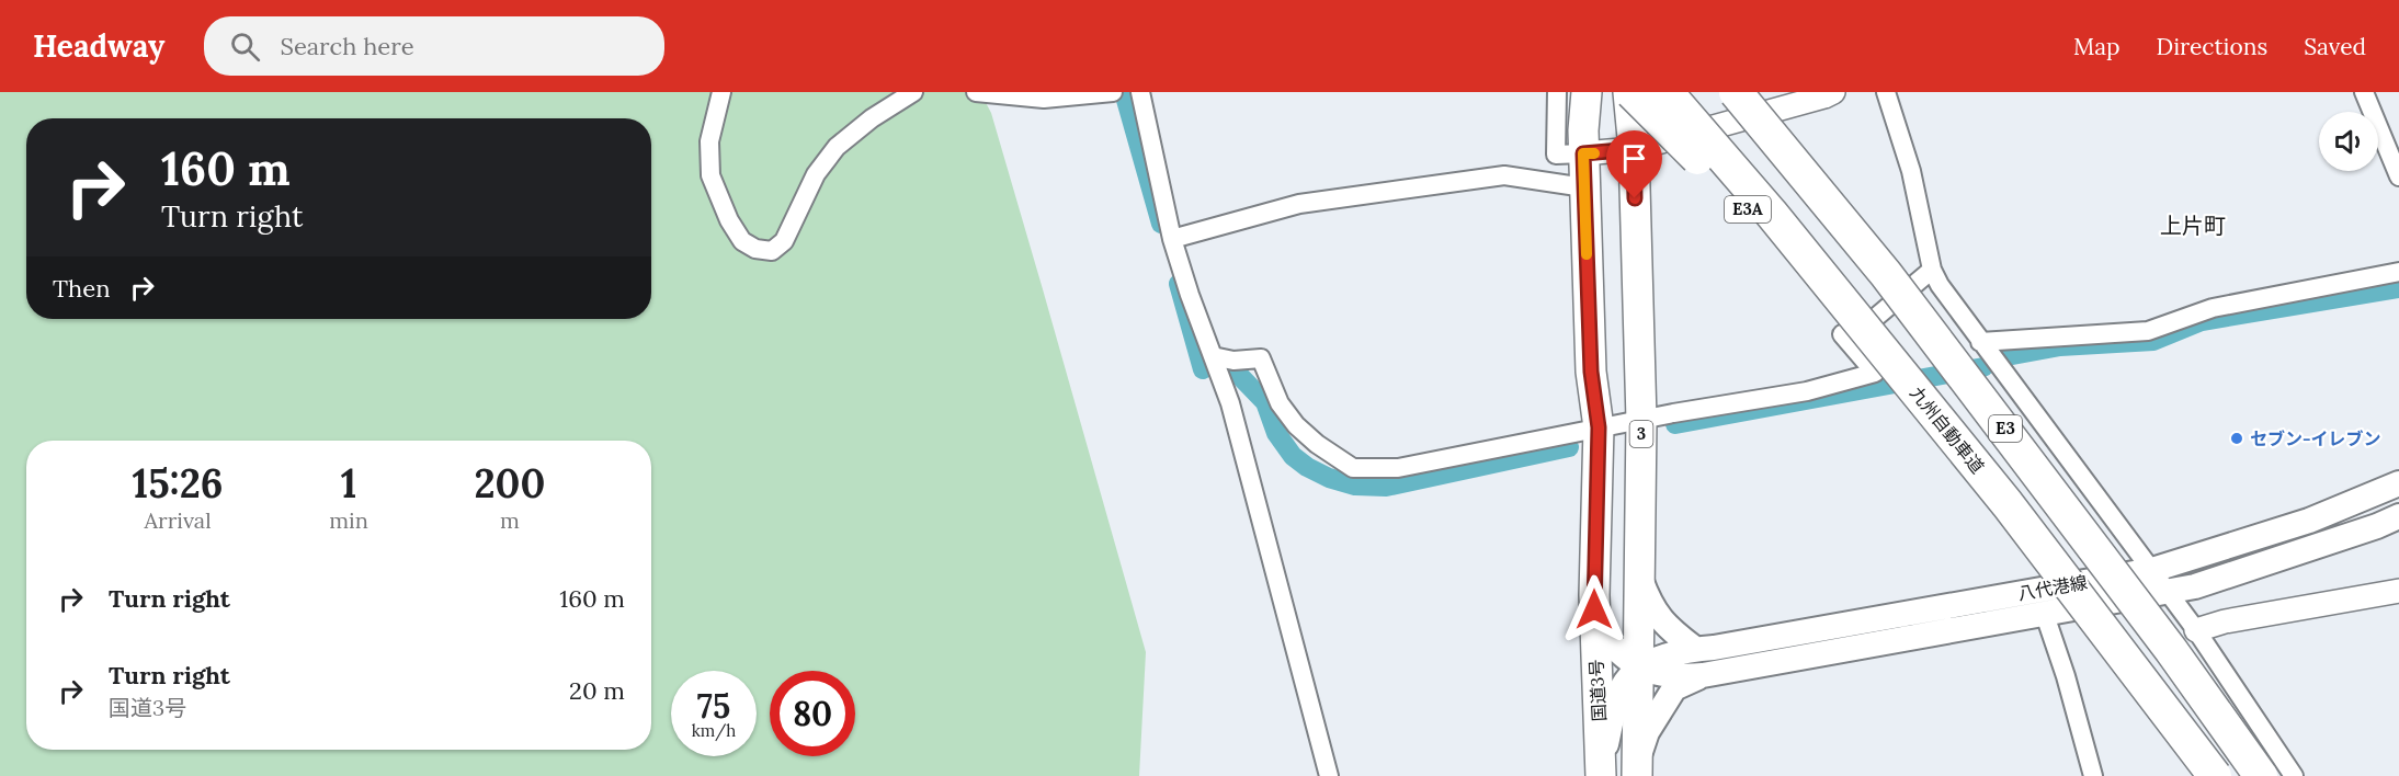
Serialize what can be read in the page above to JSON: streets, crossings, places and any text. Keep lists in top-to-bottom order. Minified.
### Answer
{"streets":{"highway":["E3A","E3","九州自動車道","3","国道3号"],"main road":["八代港線"]},"crossings":[["E3A","九州自動車道"],["E3A","3"],["3","八代港線"],["八代港線","国道3号"]],"districts":["上片町"],"places":["セブン-イレブン"],"page":{"header":"Headway","search":"Search here","nav":["Map","Directions","Saved"],"turn":["160 m","Turn right"],"then":"Then","eta":["15:26","Arrival","1","min","200","m"],"list":[{"name":"Turn right","value":"160 m"},{"name":"Turn right","note":"国道3号","value":"20 m"}],"speed":"75 km/h","limit":"80"}}
